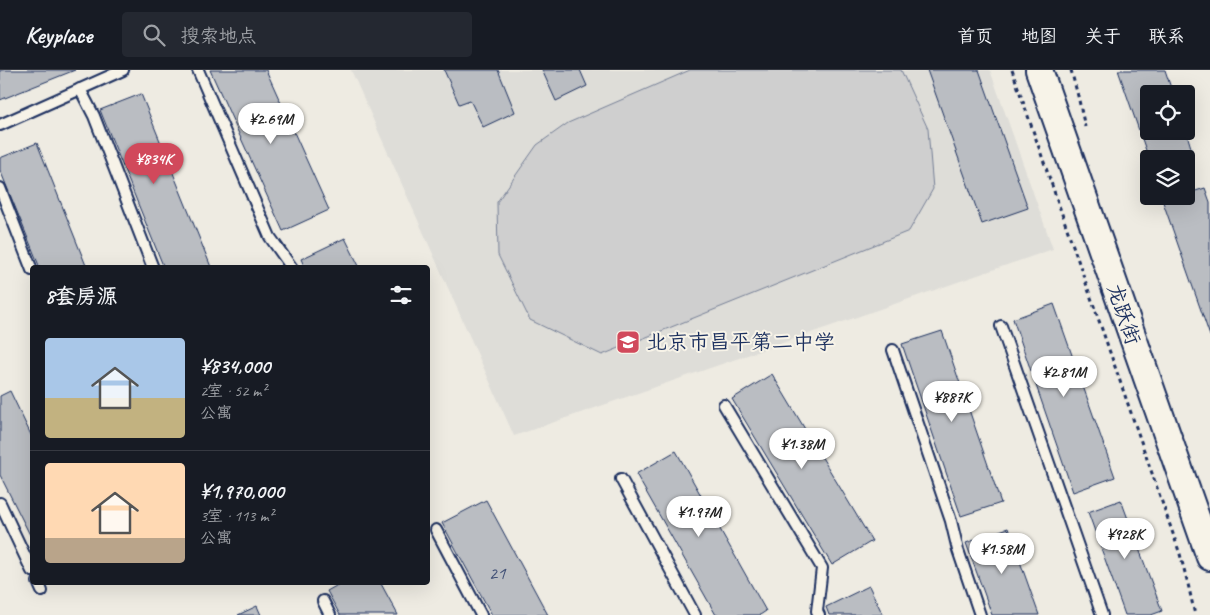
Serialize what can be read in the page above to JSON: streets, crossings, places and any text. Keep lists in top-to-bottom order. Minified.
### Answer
{"streets":{"street":["龙跃街"]},"places":{"school or university":["北京市昌平第二中学"]},"house_numbers":["21"],"page":{"header":"Keyplace","search":"搜索地点","nav":["首页","地图","关于","联系"],"price":["¥2.69M","¥834K","¥2.81M","¥887K","¥1.38M","¥1.97M","¥928K","¥1.58M"],"heading":"8套房源","list":[{"name":"¥834,000","note":"2室 · 52 m² · 公寓"},{"name":"¥1,970,000","note":"3室 · 113 m² · 公寓"}]}}
